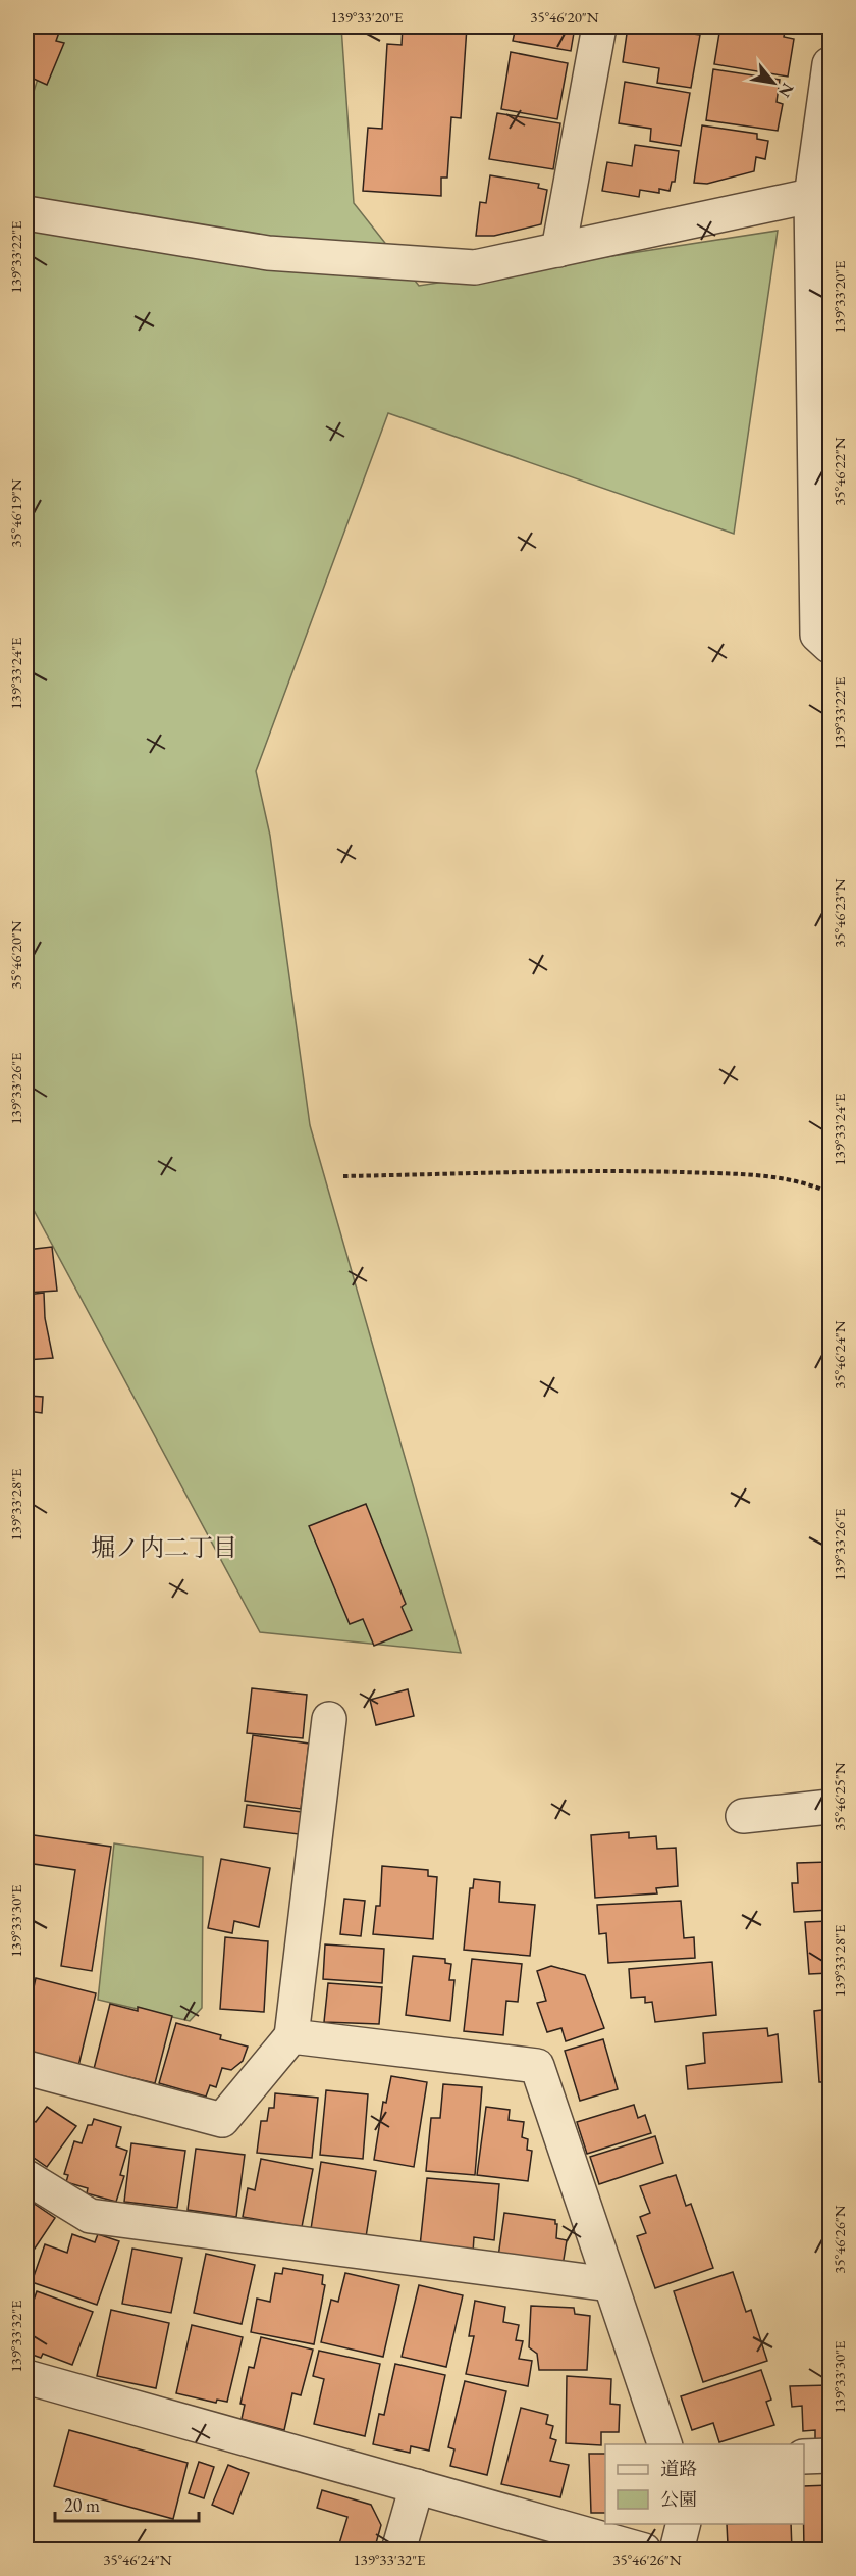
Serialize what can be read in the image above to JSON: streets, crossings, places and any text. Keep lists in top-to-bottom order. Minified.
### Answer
{"districts":["堀ノ内二丁目"],"legend":["道路","公園"],"scale_bar":"20 m","north":"bottom right","coordinates":["139°33'20\"E","35°46'20\"N","139°33'22\"E","35°46'22\"N","35°46'19\"N","139°33'24\"E","35°46'23\"N","139°33'26\"E","35°46'24\"N","139°33'28\"E","35°46'25\"N","139°33'30\"E","35°46'26\"N","139°33'32\"E"]}
